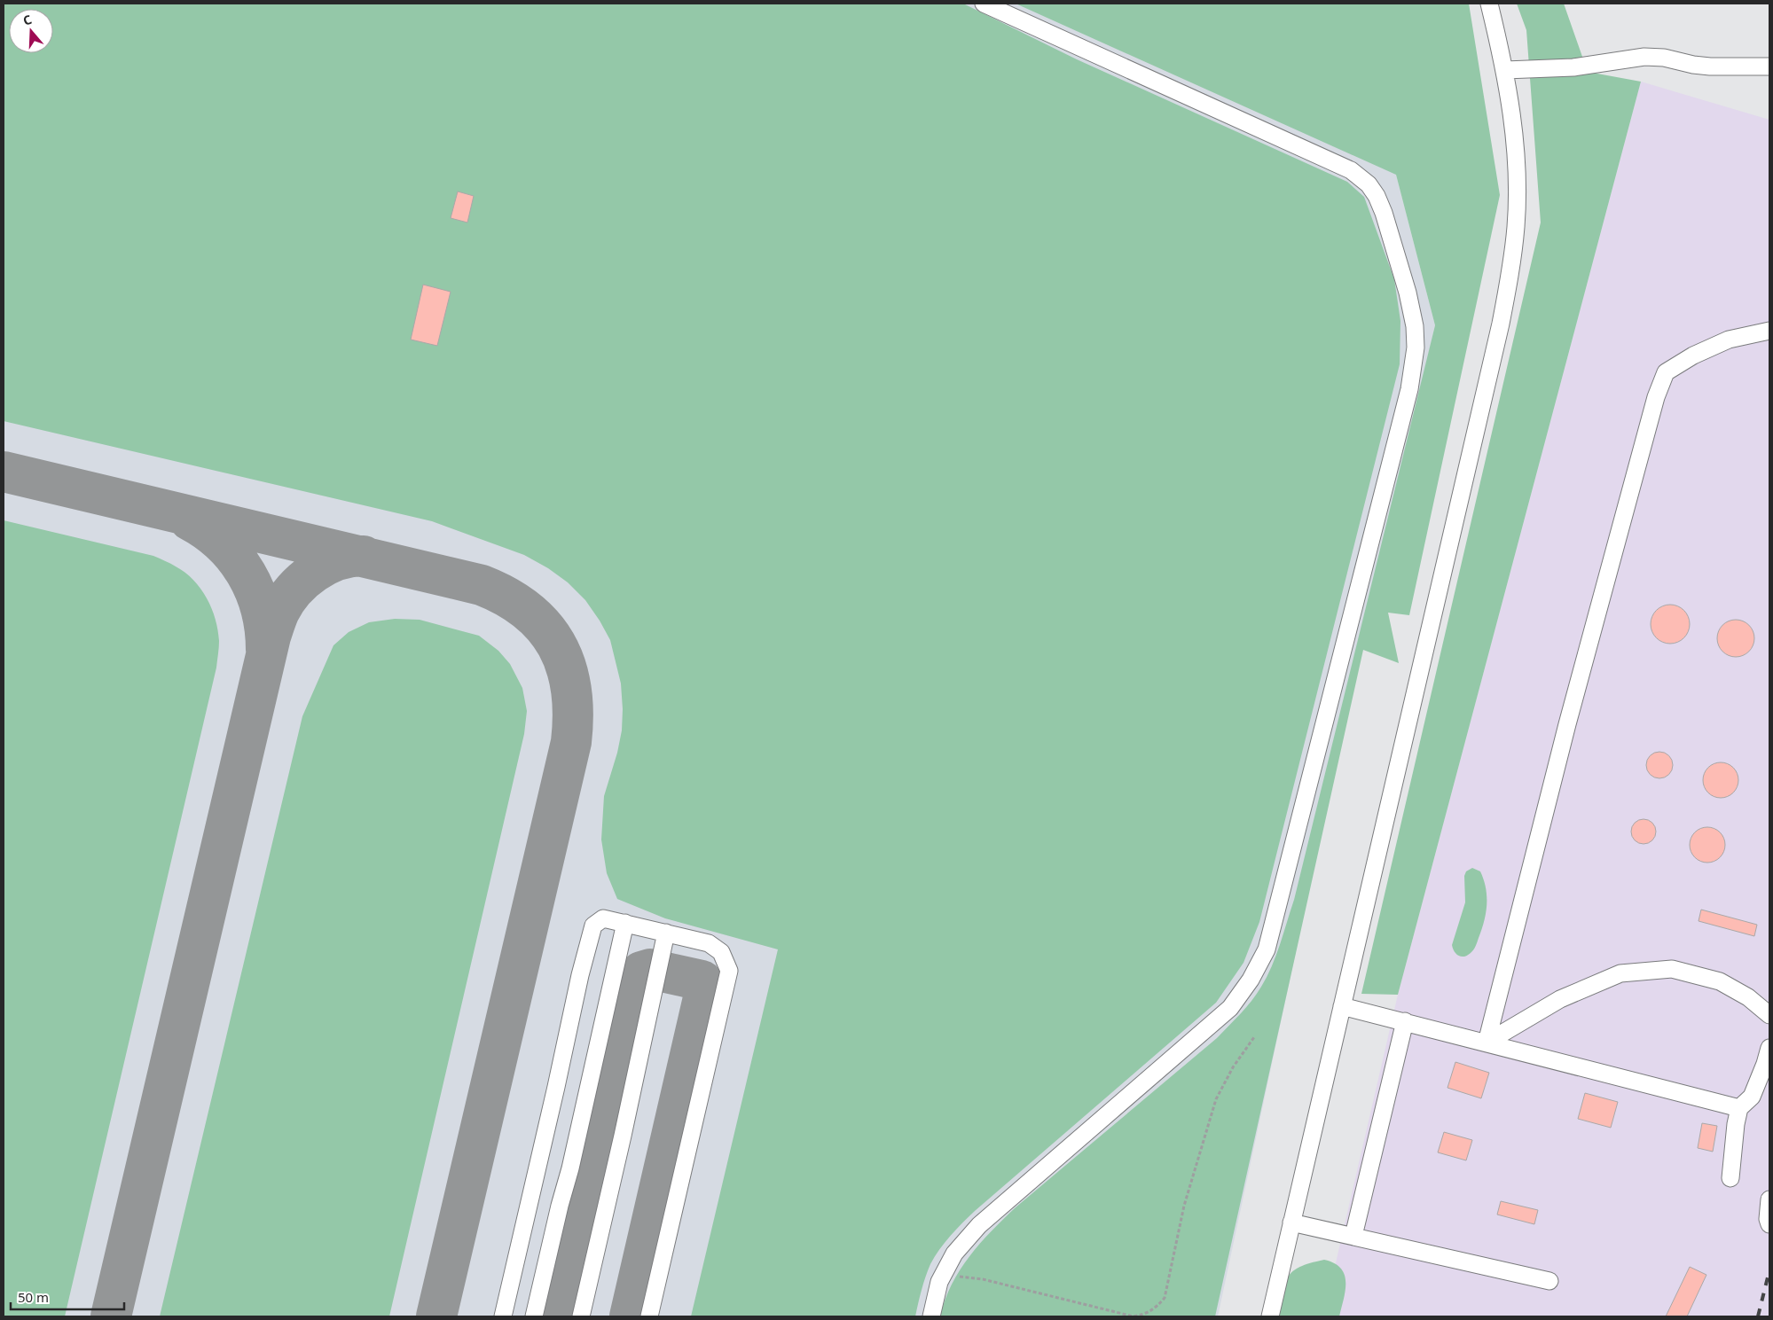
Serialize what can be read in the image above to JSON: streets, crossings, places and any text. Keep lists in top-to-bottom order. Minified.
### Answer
{"scale_bar":"50 m","north":"top"}
